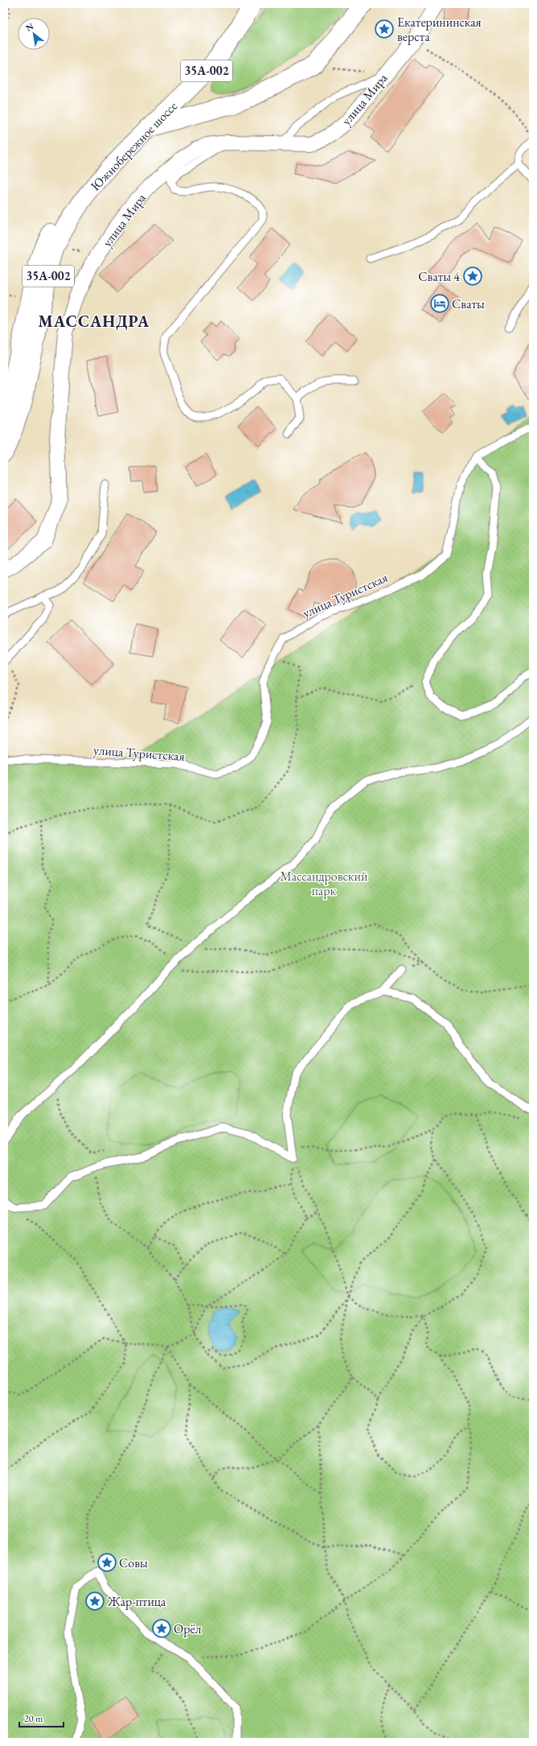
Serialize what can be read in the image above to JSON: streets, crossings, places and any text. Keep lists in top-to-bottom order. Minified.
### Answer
{"streets":{"main road":["35А-002","Южнобережное шоссе"],"street":["улица Мира"],"lane":["улица Туристская"]},"districts":["МАССАНДРА"],"parks":["Массандровский парк"],"places":{"place":["Екатерининская верста","Сваты 4","Совы","Жар-птица","Орёл"],"hotel":["Сваты"]},"scale_bar":"20 m","north":"top left"}
